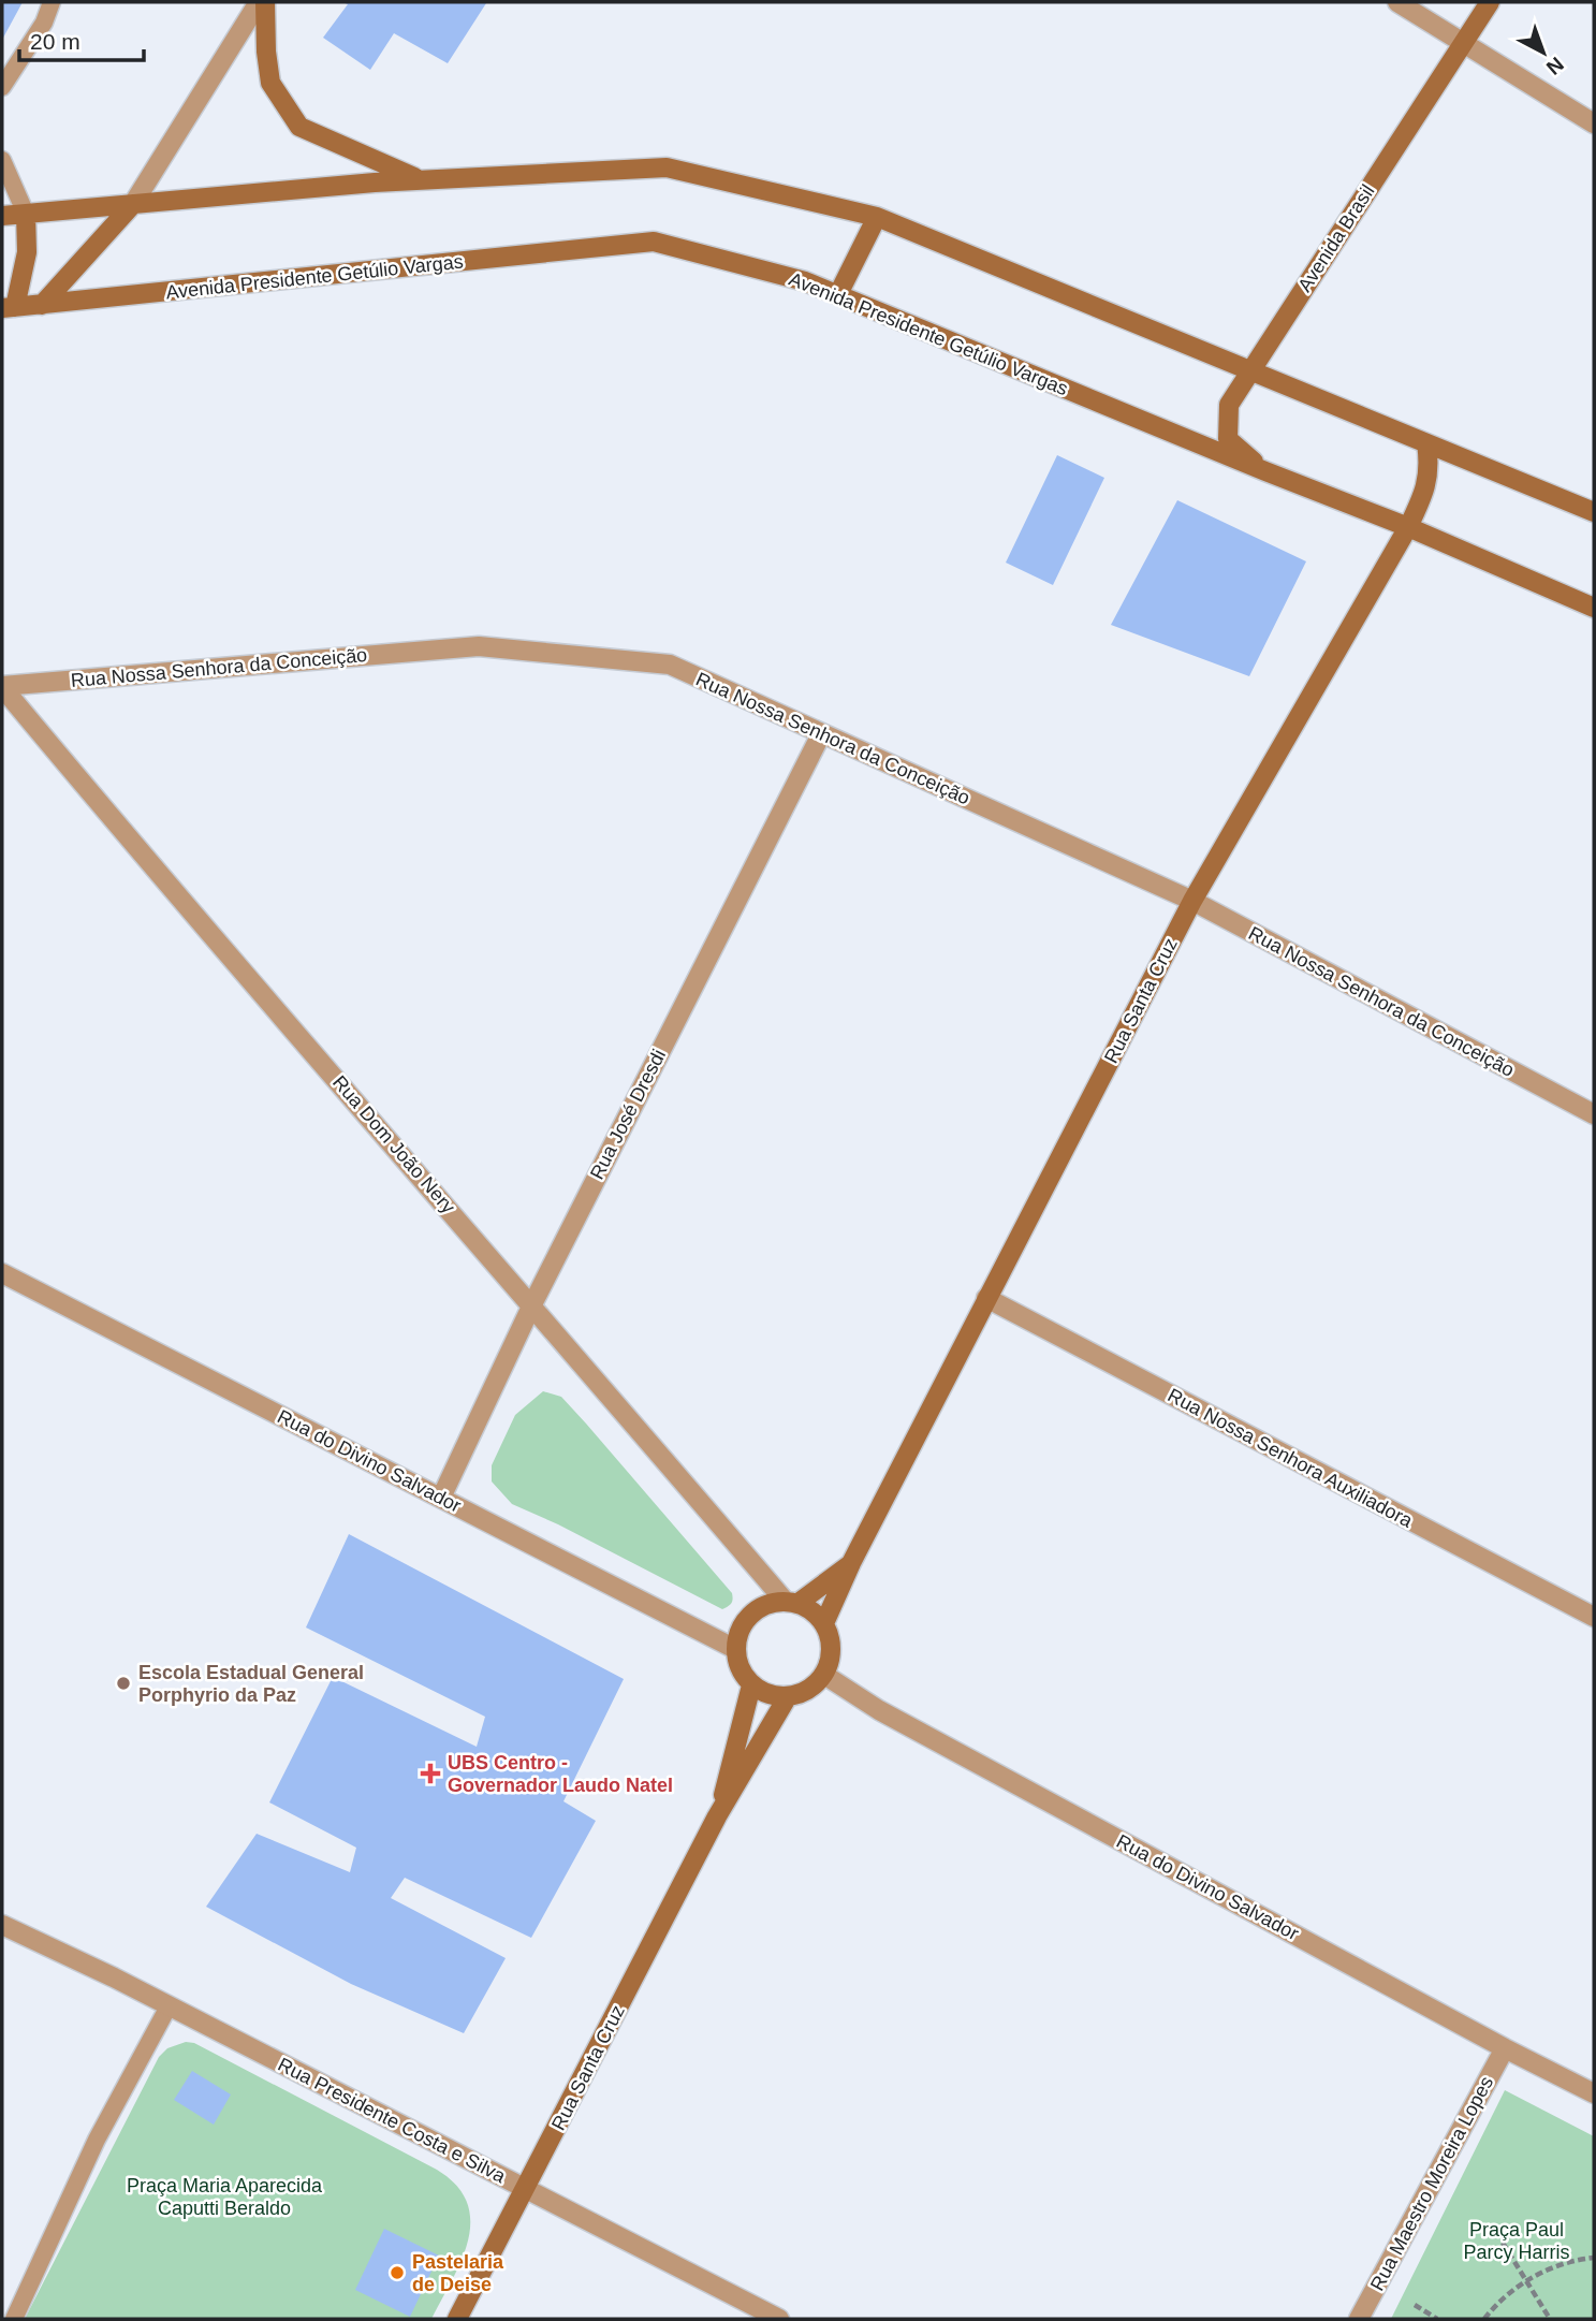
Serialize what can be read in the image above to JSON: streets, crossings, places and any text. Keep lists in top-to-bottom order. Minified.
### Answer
{"streets":{"main road":["Avenida Brasil","Avenida Presidente Getúlio Vargas","Rua Santa Cruz"],"street":["Rua Nossa Senhora da Conceição","Rua José Dresdi","Rua Dom João Nery","Rua Nossa Senhora Auxiliadora","Rua do Divino Salvador","Rua Presidente Costa e Silva","Rua Maestro Moreira Lopes"]},"crossings":[["Avenida Brasil","Avenida Presidente Getúlio Vargas"],["Avenida Presidente Getúlio Vargas","Rua Santa Cruz"],["Rua Nossa Senhora da Conceição","Rua Santa Cruz"],["Rua Nossa Senhora da Conceição","Rua José Dresdi"],["Rua Nossa Senhora da Conceição","Rua Dom João Nery"],["Rua Santa Cruz","Rua Dom João Nery"],["Rua Santa Cruz","Rua Nossa Senhora Auxiliadora"],["Rua Santa Cruz","Rua do Divino Salvador"],["Rua Santa Cruz","Rua Presidente Costa e Silva"],["Rua José Dresdi","Rua Dom João Nery"],["Rua José Dresdi","Rua do Divino Salvador"],["Rua Dom João Nery","Rua do Divino Salvador"],["Rua do Divino Salvador","Rua Maestro Moreira Lopes"]],"parks":["Praça Maria Aparecida Caputti Beraldo","Praça Paul Parcy Harris"],"places":{"other":["Escola Estadual General Porphyrio da Paz","Pastelaria de Deise"],"health":["UBS Centro - Governador Laudo Natel"]},"scale_bar":"20 m","north":"bottom right"}
